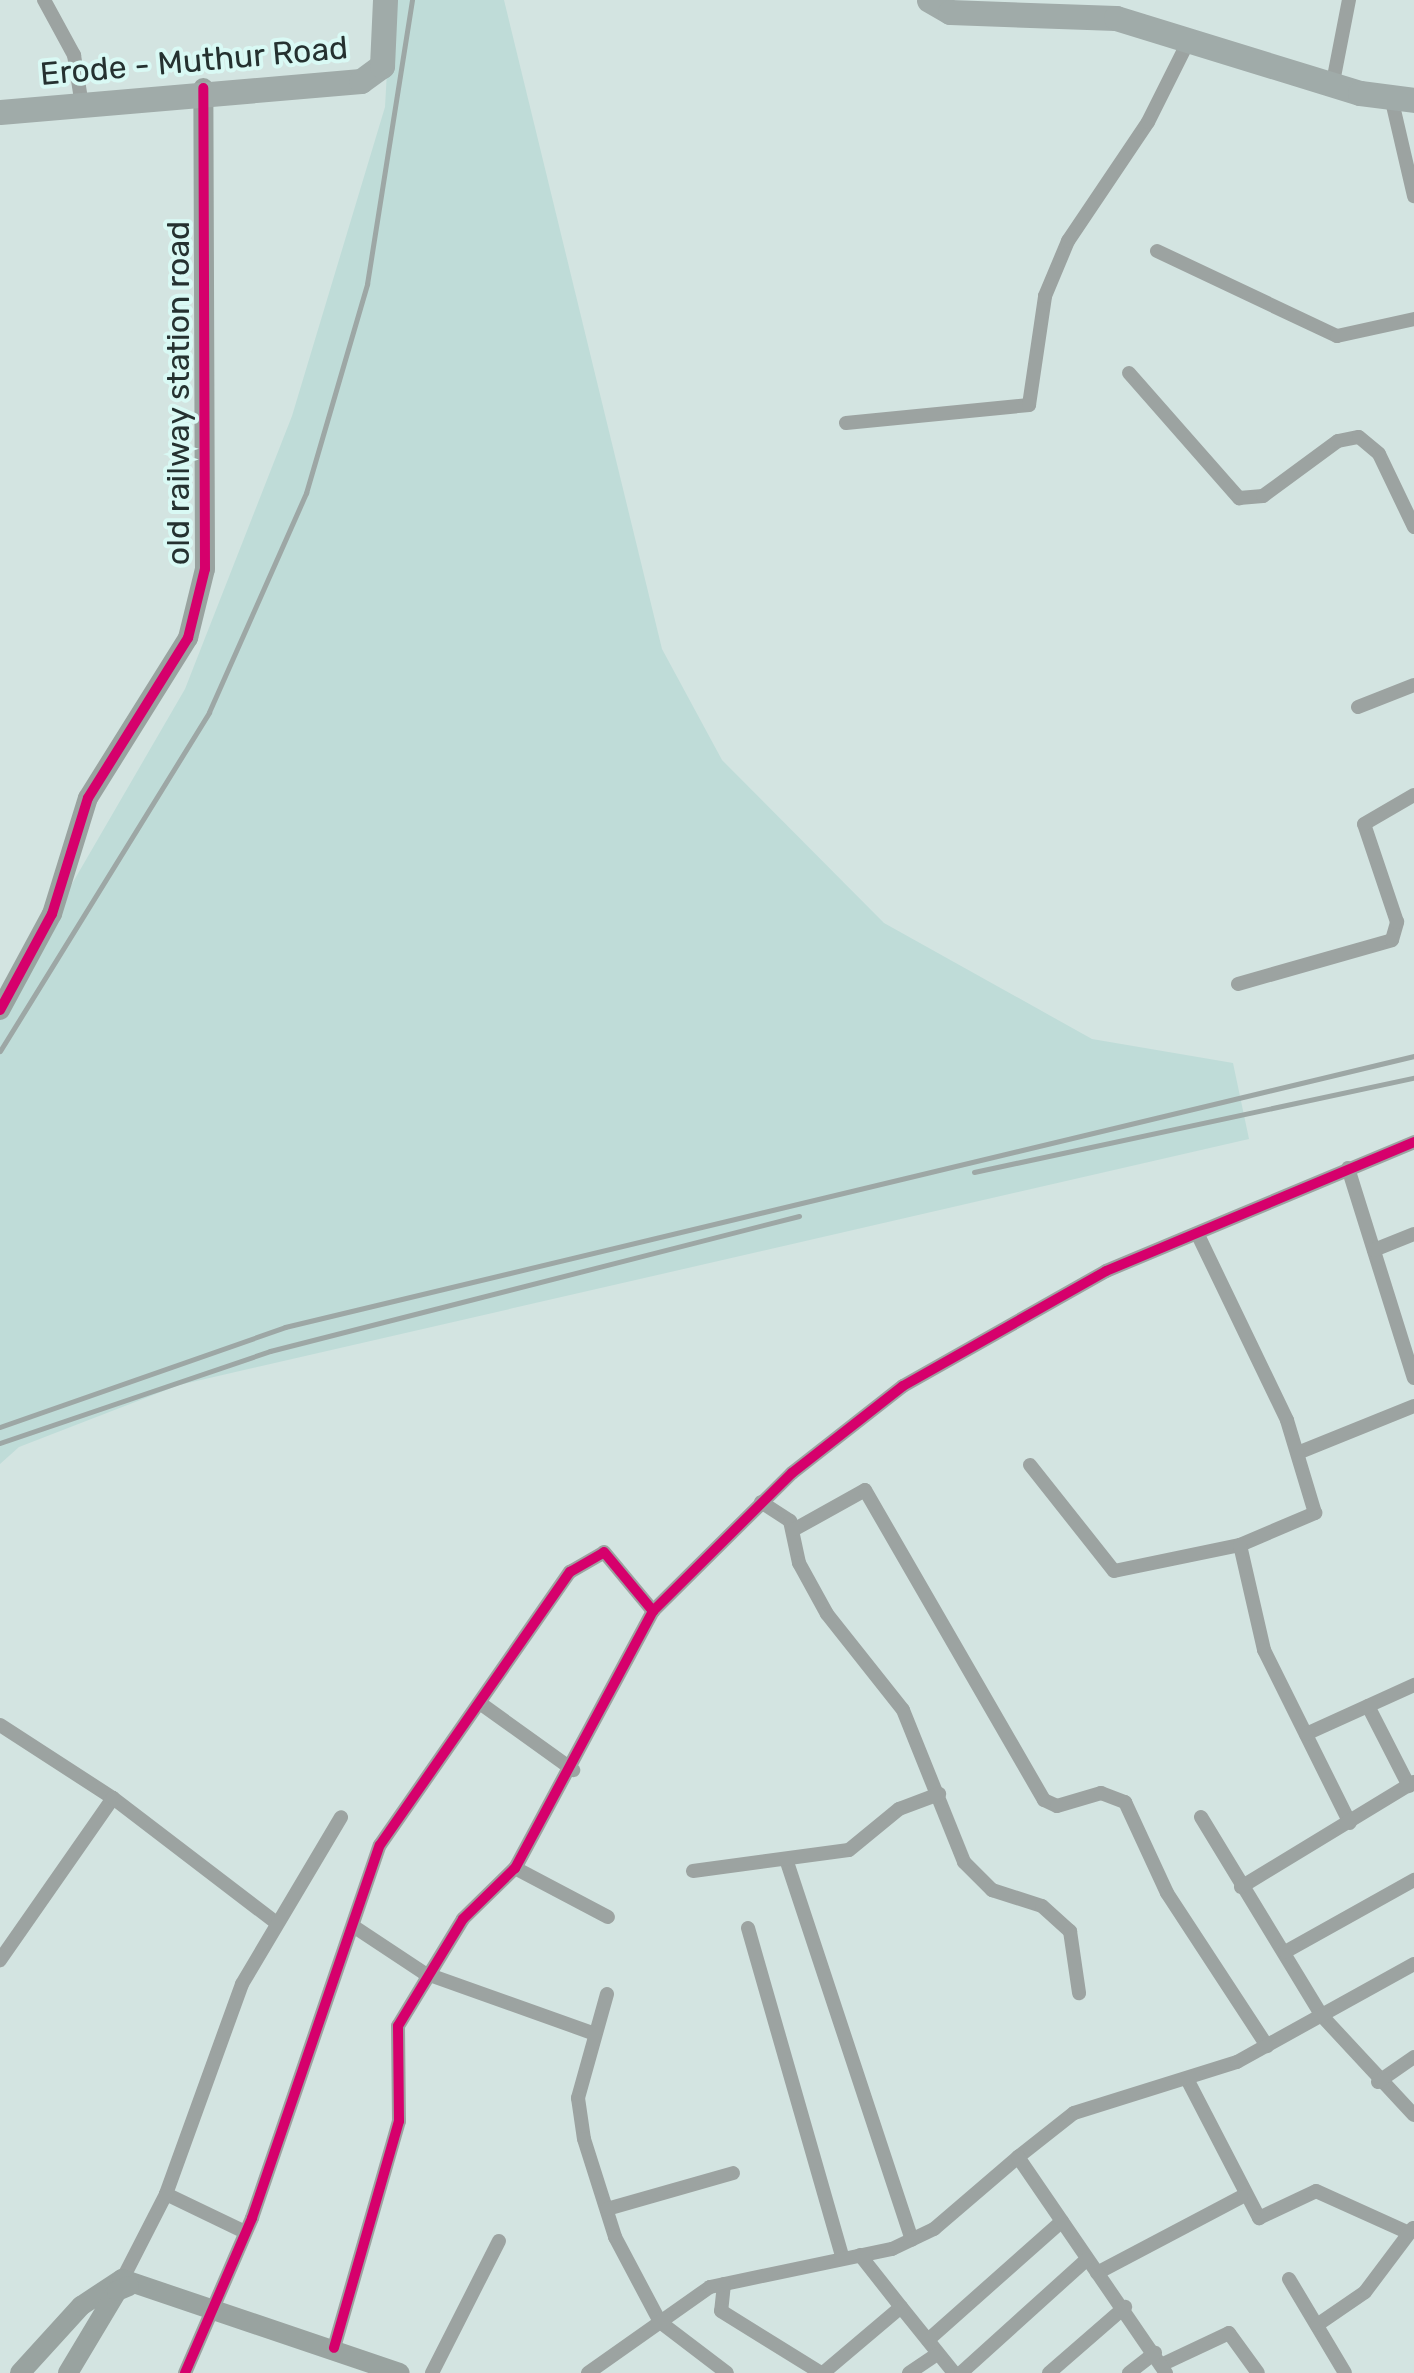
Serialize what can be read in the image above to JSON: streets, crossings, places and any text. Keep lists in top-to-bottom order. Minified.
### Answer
{"streets":{"highway":["Erode - Muthur Road"],"street":["old railway station road"]},"crossings":[["Erode - Muthur Road","old railway station road"]]}
